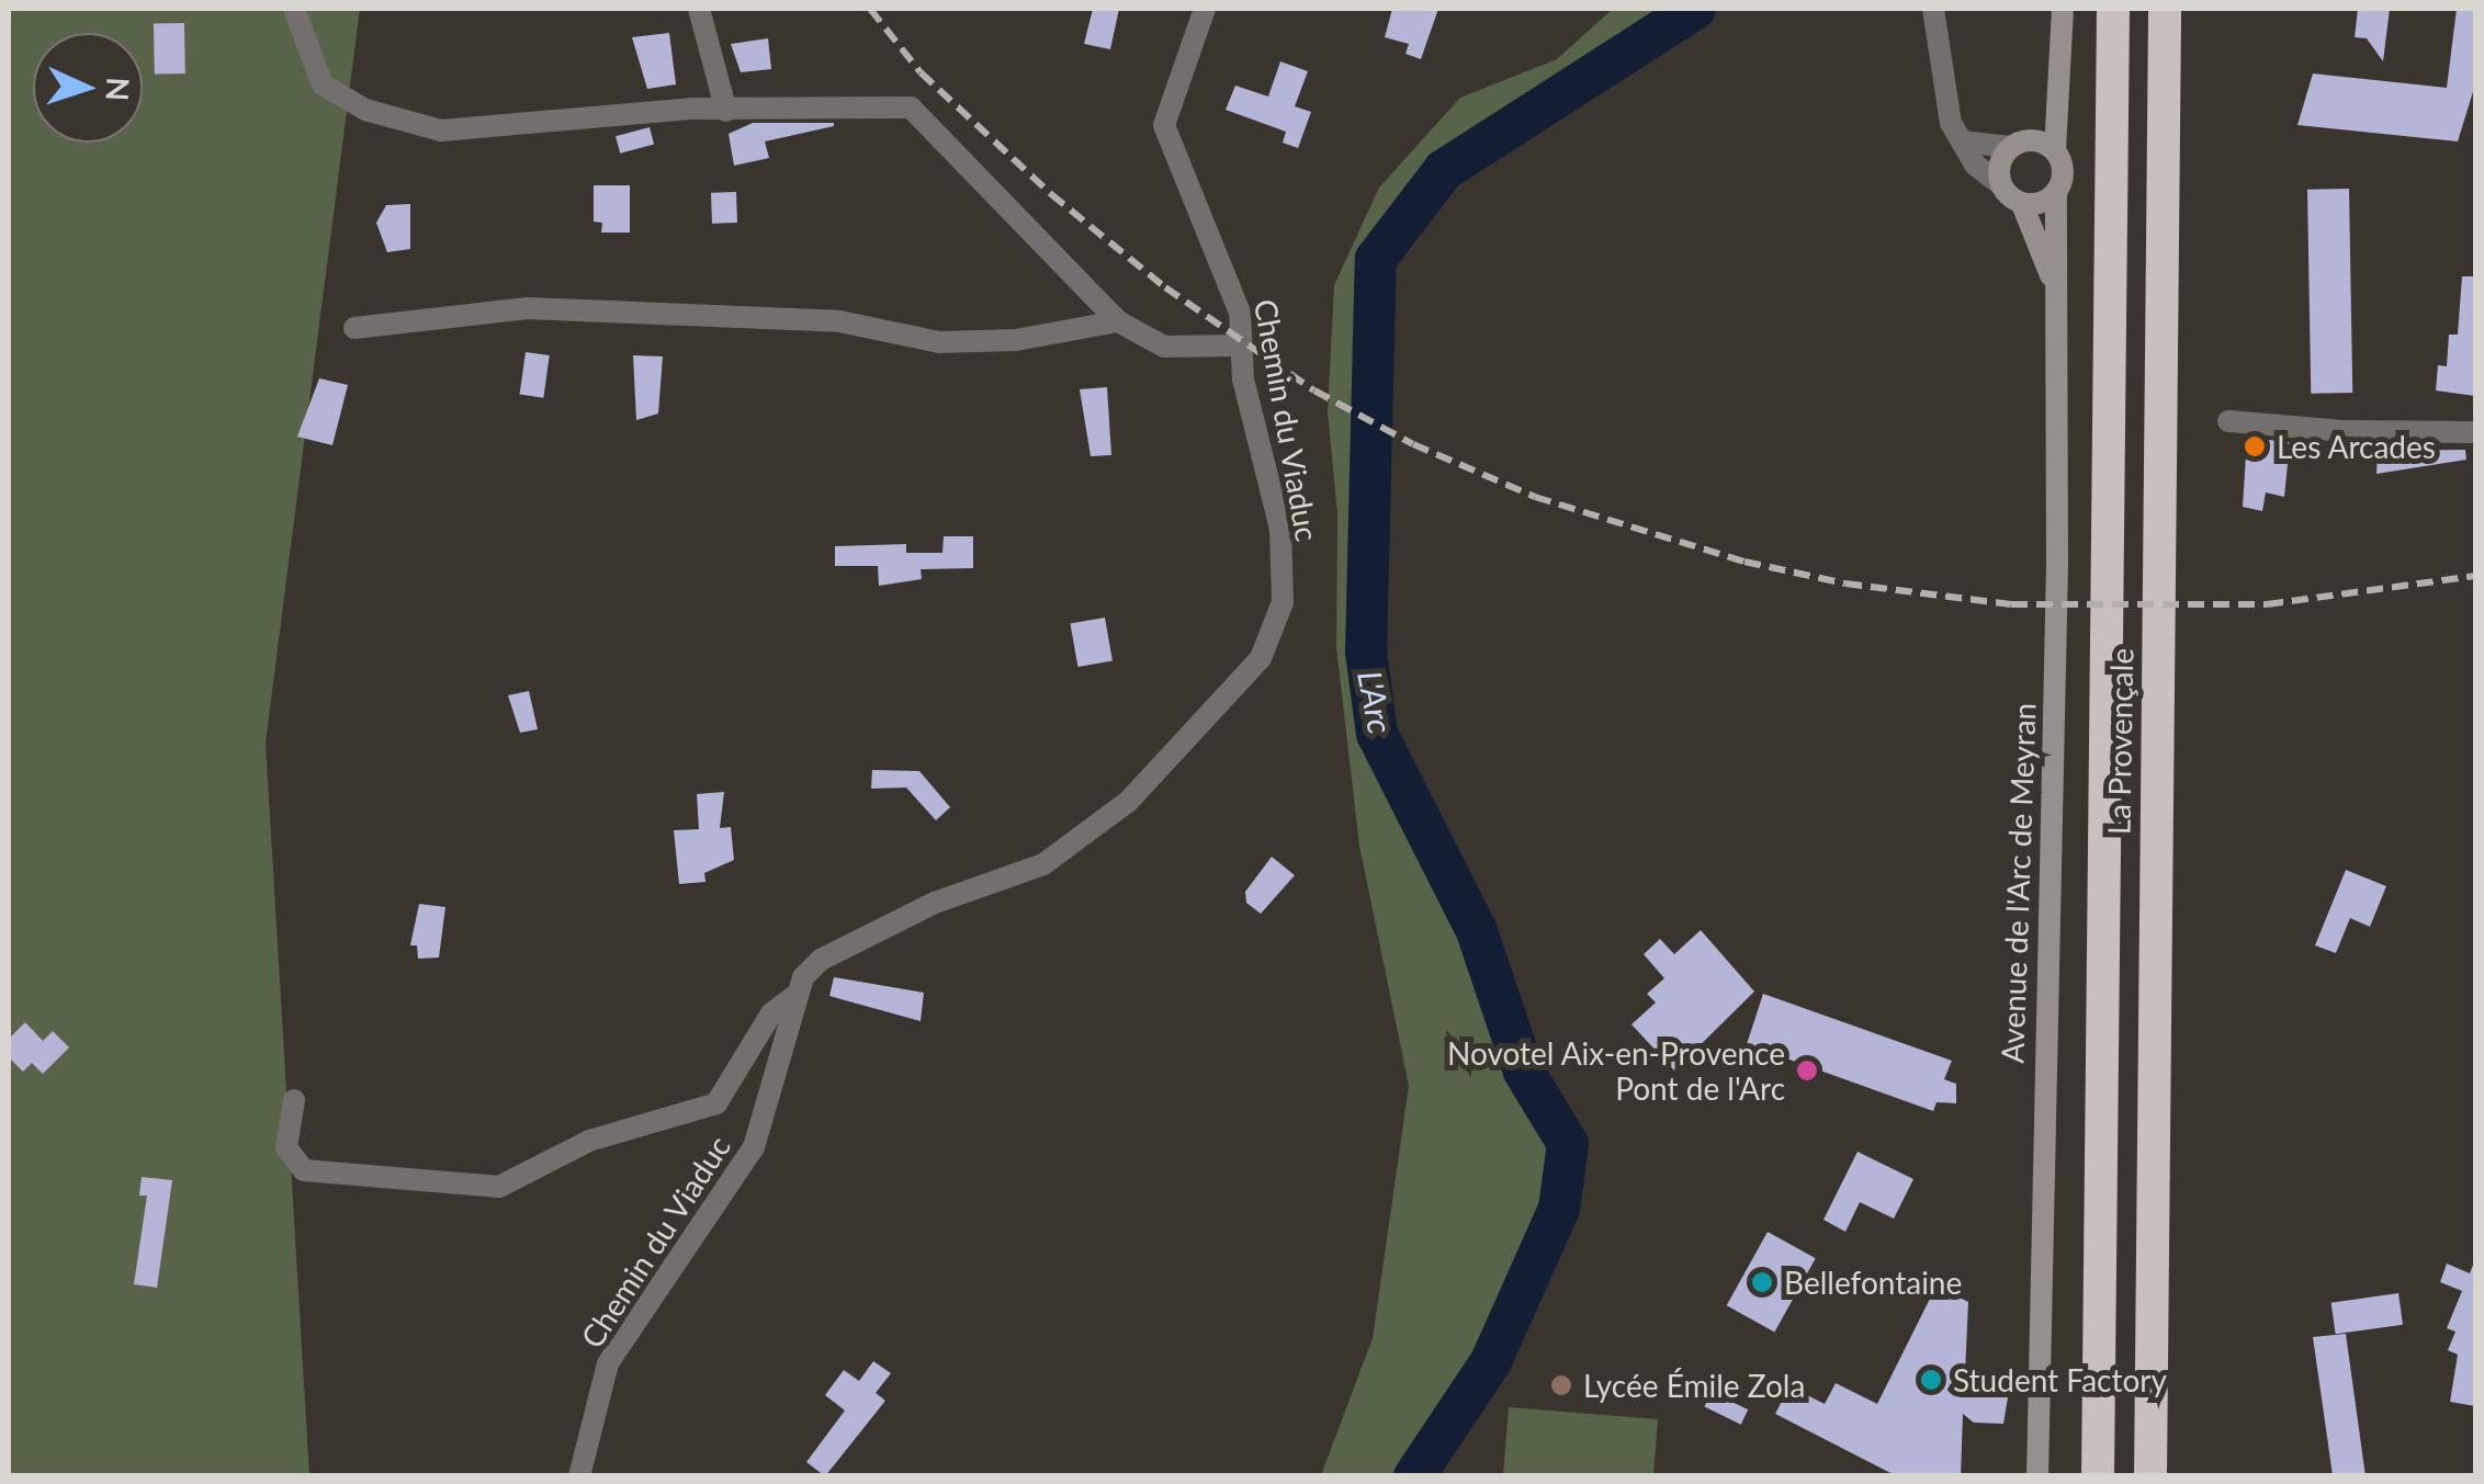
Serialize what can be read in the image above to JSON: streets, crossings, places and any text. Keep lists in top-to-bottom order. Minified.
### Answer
{"streets":{"highway":["La Provençale"],"main road":["Avenue de l'Arc de Meyran"],"street":["Chemin du Viaduc"]},"water":["L'Arc"],"places":["Les Arcades","Novotel Aix-en-Provence Pont de l'Arc","Bellefontaine","Student Factory","Lycée Émile Zola"],"north":"right"}
